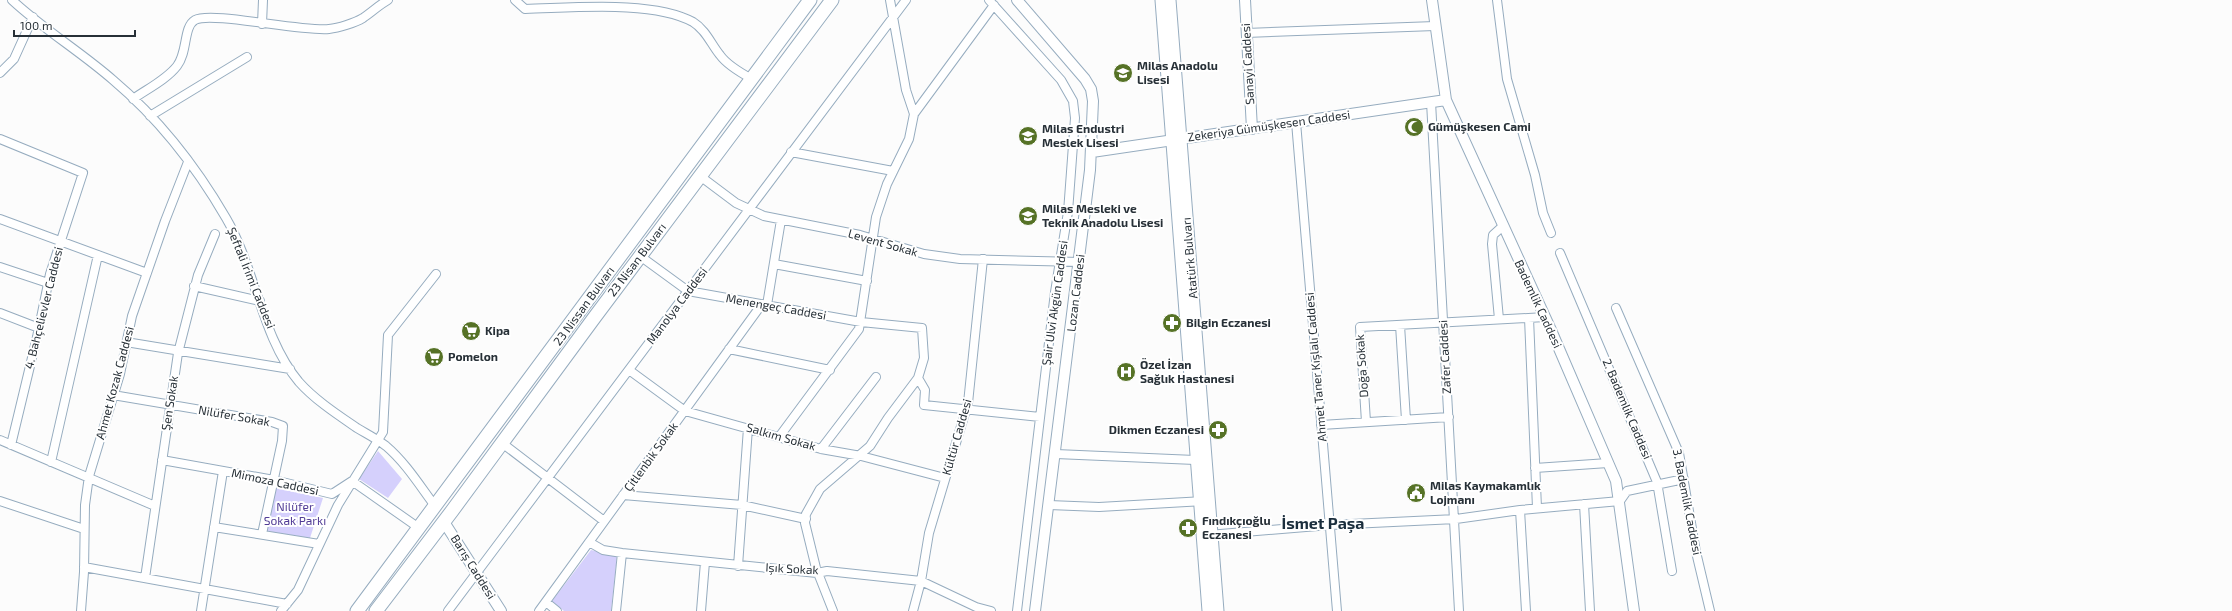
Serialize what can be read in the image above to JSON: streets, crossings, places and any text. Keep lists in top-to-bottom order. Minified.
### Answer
{"streets":{"highway":["23 Nisan Bulvarı","23 Nissan Bulvarı"],"main road":["Atatürk Bulvarı"],"street":["Sanayi Caddesi","Zekeriya Gümüşkesen Caddesi","Levent Sokak","Şeftali İrimi Caddesi","Lozan Caddesi","Şair Ulvi Akgün Caddesi","Bademlik Caddesi","Manolya Caddesi","Menengeç Caddesi","4. Bahçelievler Caddesi","Zafer Caddesi","Doğa Sokak","Ahmet Taner Kışlalı Caddesi","Ahmet Kozak Caddesi","Şen Sokak","2. Bademlik Caddesi","Nilüfer Sokak","Salkım Sokak","Kültür Caddesi","Çitlenbik Sokak","Mimoza Caddesi","3. Bademlik Caddesi","Barış Caddesi","Işık Sokak"]},"crossings":[["Sanayi Caddesi","Zekeriya Gümüşkesen Caddesi"],["Zekeriya Gümüşkesen Caddesi","Atatürk Bulvarı"],["Zekeriya Gümüşkesen Caddesi","Lozan Caddesi"],["Zekeriya Gümüşkesen Caddesi","Bademlik Caddesi"],["Zekeriya Gümüşkesen Caddesi","Zafer Caddesi"],["Zekeriya Gümüşkesen Caddesi","Ahmet Taner Kışlalı Caddesi"],["Levent Sokak","23 Nisan Bulvarı"],["Levent Sokak","Lozan Caddesi"],["Levent Sokak","Şair Ulvi Akgün Caddesi"],["Levent Sokak","Manolya Caddesi"],["Levent Sokak","Kültür Caddesi"],["23 Nisan Bulvarı","Menengeç Caddesi"],["23 Nisan Bulvarı","Barış Caddesi"],["Şeftali İrimi Caddesi","23 Nissan Bulvarı"],["Şeftali İrimi Caddesi","Ahmet Kozak Caddesi"],["Bademlik Caddesi","Doğa Sokak"],["Manolya Caddesi","Menengeç Caddesi"],["Manolya Caddesi","Salkım Sokak"],["Manolya Caddesi","Barış Caddesi"],["Menengeç Caddesi","Çitlenbik Sokak"],["Zafer Caddesi","Doğa Sokak"],["Ahmet Kozak Caddesi","Nilüfer Sokak"],["Şen Sokak","Nilüfer Sokak"],["Şen Sokak","Mimoza Caddesi"],["Nilüfer Sokak","Mimoza Caddesi"],["Salkım Sokak","Kültür Caddesi"],["Salkım Sokak","Çitlenbik Sokak"],["Kültür Caddesi","Işık Sokak"],["Çitlenbik Sokak","Işık Sokak"]],"districts":["İsmet Paşa"],"parks":["Nilüfer Sokak Parkı"],"places":{"school or university":["Milas Anadolu Lisesi","Milas Endustri Meslek Lisesi","Milas Mesleki ve Teknik Anadolu Lisesi"],"mosque":["Gümüşkesen Cami"],"pharmacy":["Bilgin Eczanesi","Dikmen Eczanesi","Fındıkçıoğlu Eczanesi"],"supermarket":["Kipa","Pomelon"],"hospital":["Özel İzan Sağlık Hastanesi"],"public building":["Milas Kaymakamlık Lojmanı"]},"scale_bar":"100 m"}
